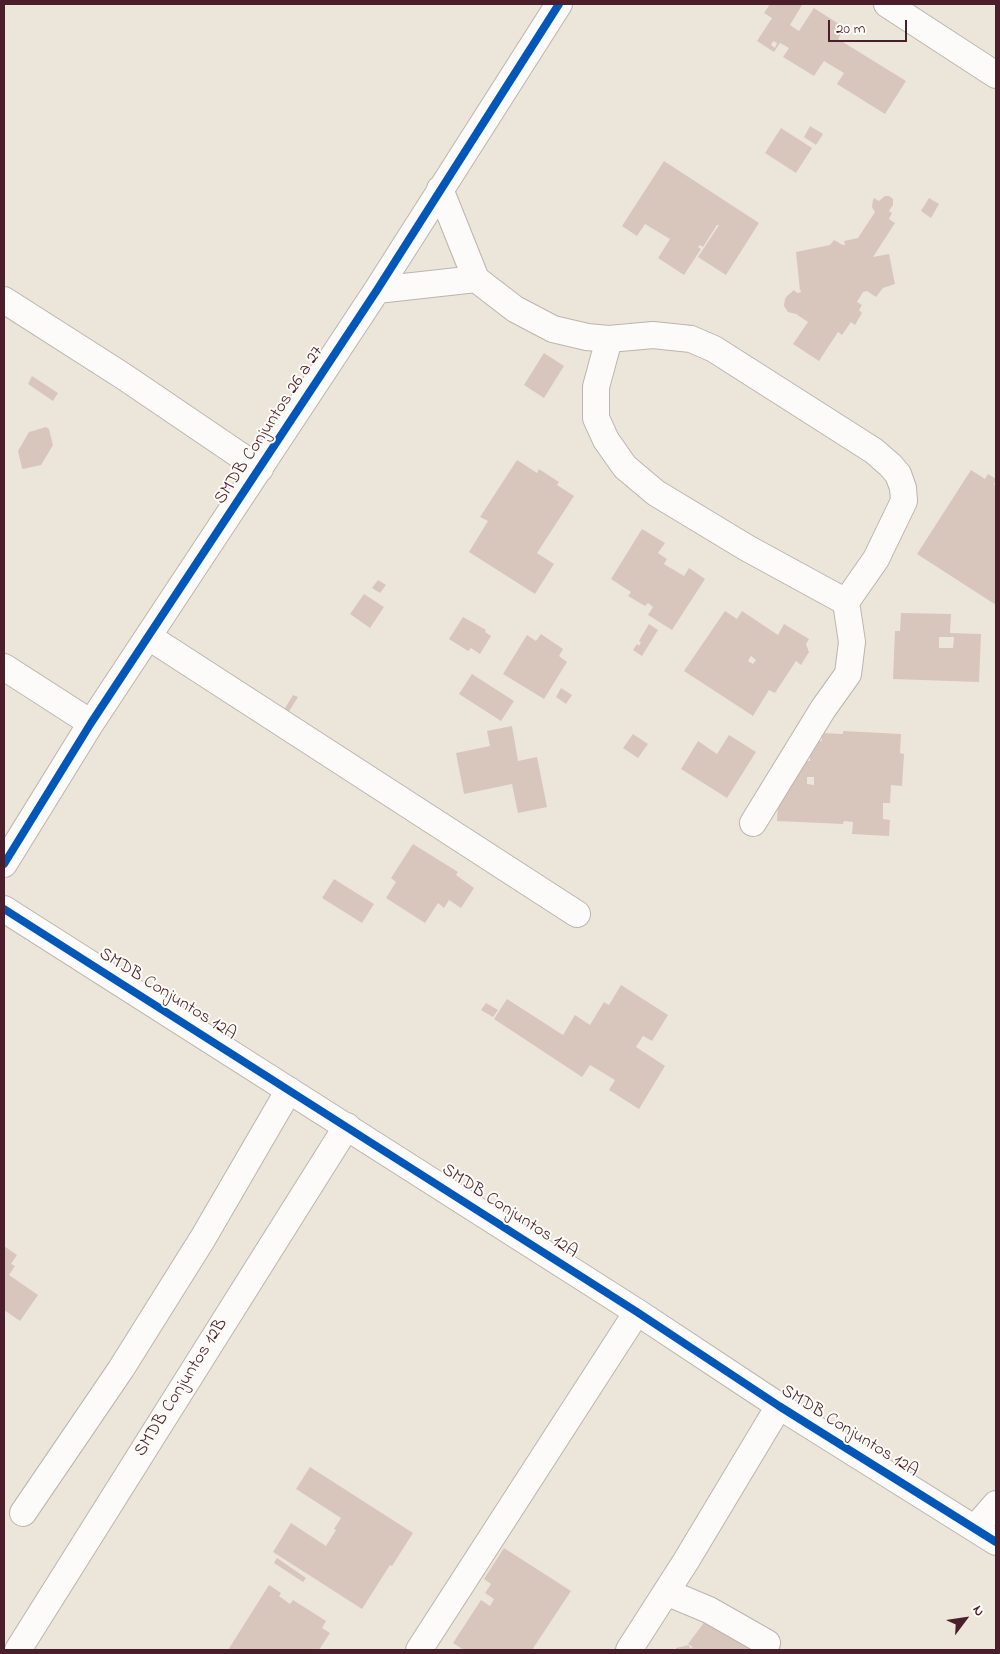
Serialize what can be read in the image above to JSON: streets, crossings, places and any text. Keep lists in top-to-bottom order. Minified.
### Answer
{"streets":{"street":["SMDB Conjuntos 26 a 27","SMDB Conjuntos 12A","SMDB Conjuntos 12B"]},"crossings":[["SMDB Conjuntos 12A","SMDB Conjuntos 12B"]],"scale_bar":"20 m","north":"top right"}
